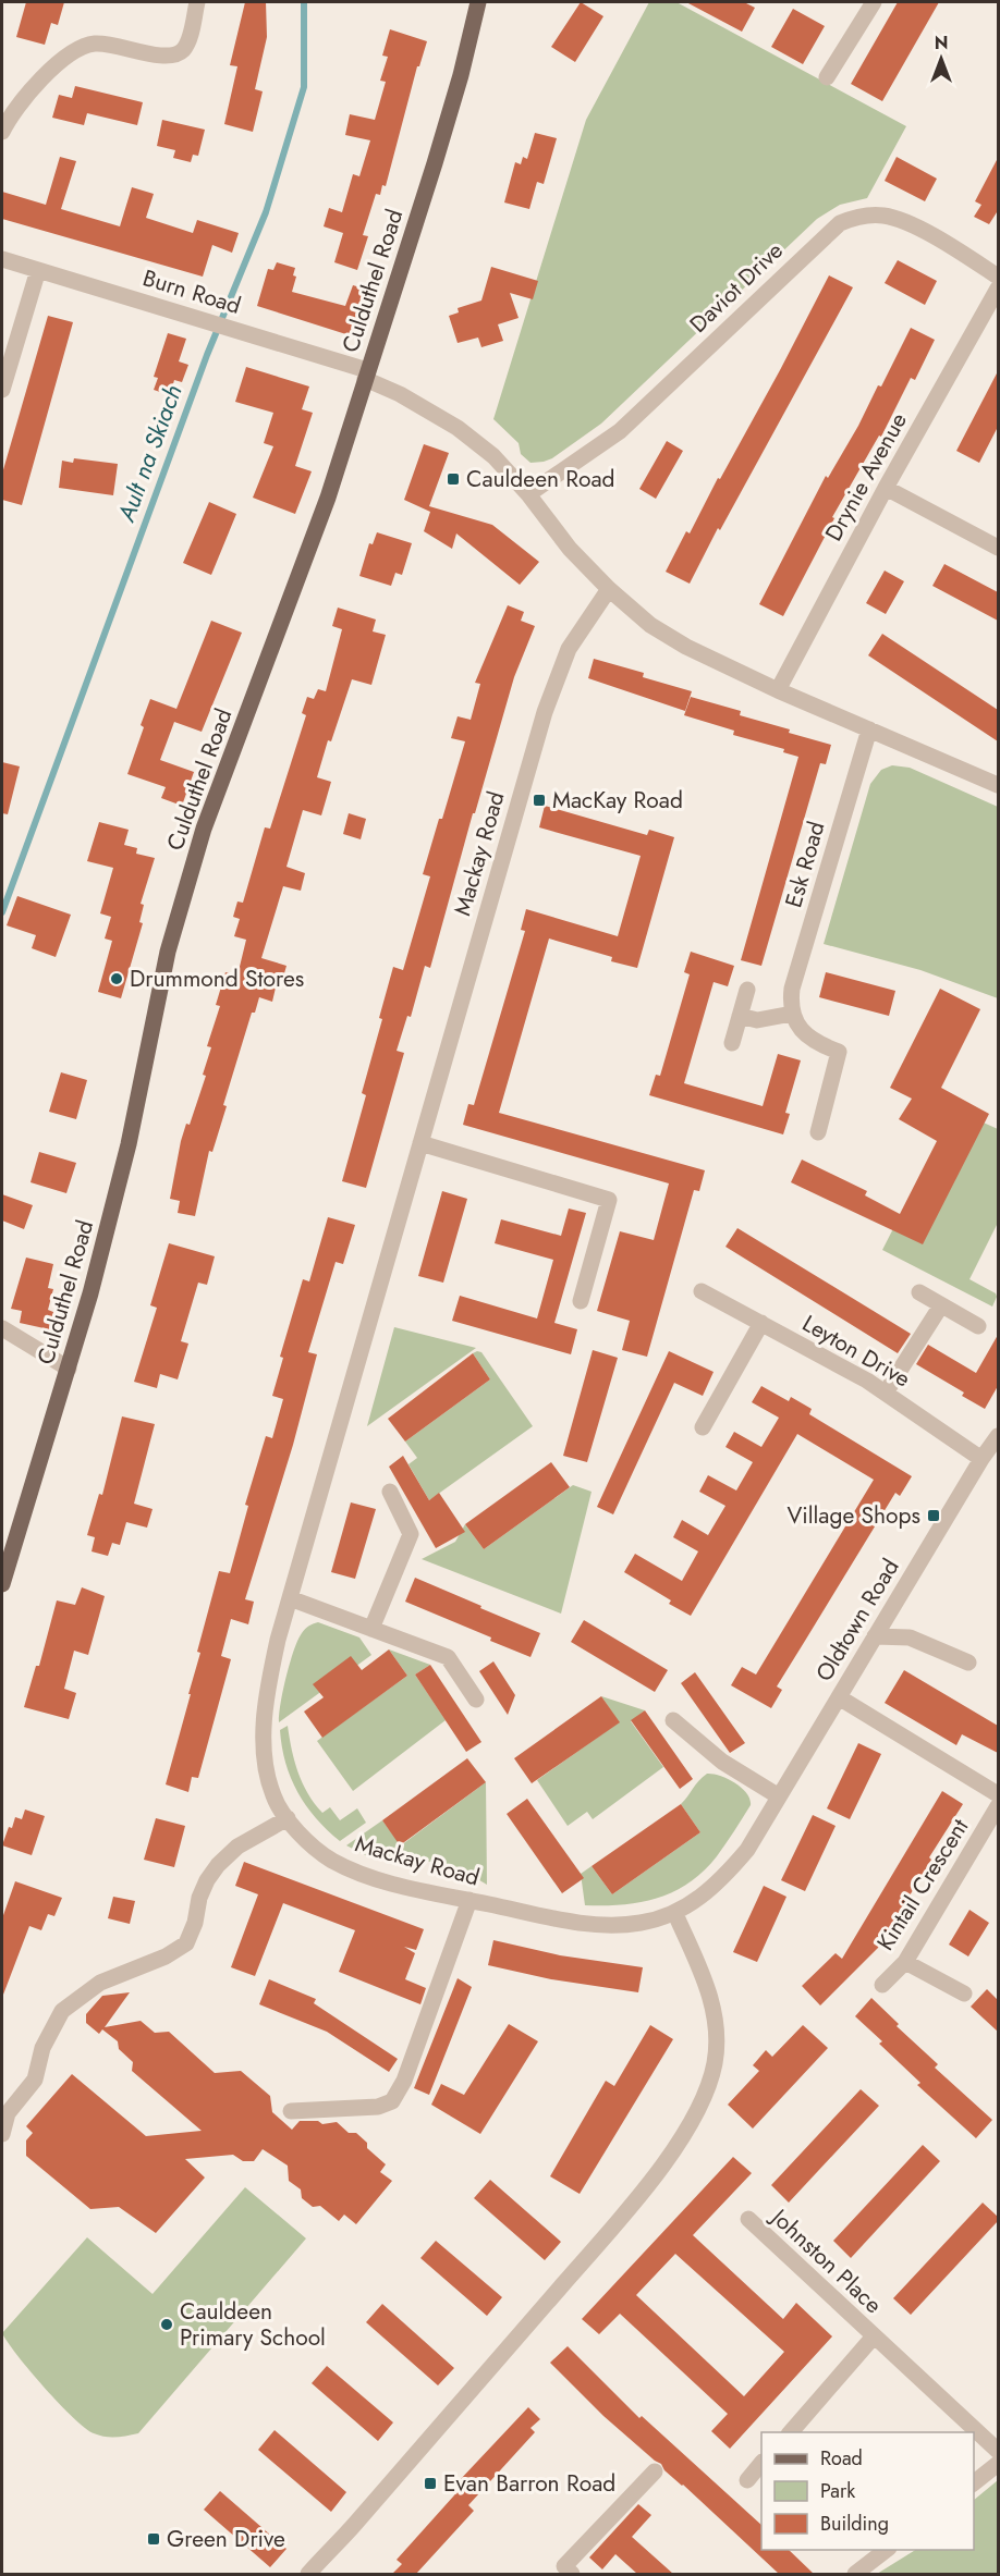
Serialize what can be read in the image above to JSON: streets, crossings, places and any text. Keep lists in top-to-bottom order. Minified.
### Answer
{"streets":{"main road":["Culduthel Road"],"street":["Daviot Drive","Burn Road","Drynie Avenue","Mackay Road","Esk Road","Leyton Drive","Oldtown Road","Kintail Crescent","Johnston Place"]},"crossings":[["Culduthel Road","Burn Road"],["Mackay Road","Oldtown Road"],["Leyton Drive","Oldtown Road"]],"water":["Ault na Skiach"],"places":{"transit":["Cauldeen Road","MacKay Road","Village Shops","Evan Barron Road","Green Drive"],"other":["Drummond Stores","Cauldeen Primary School"]},"legend":["Road","Park","Building"],"north":"top"}
